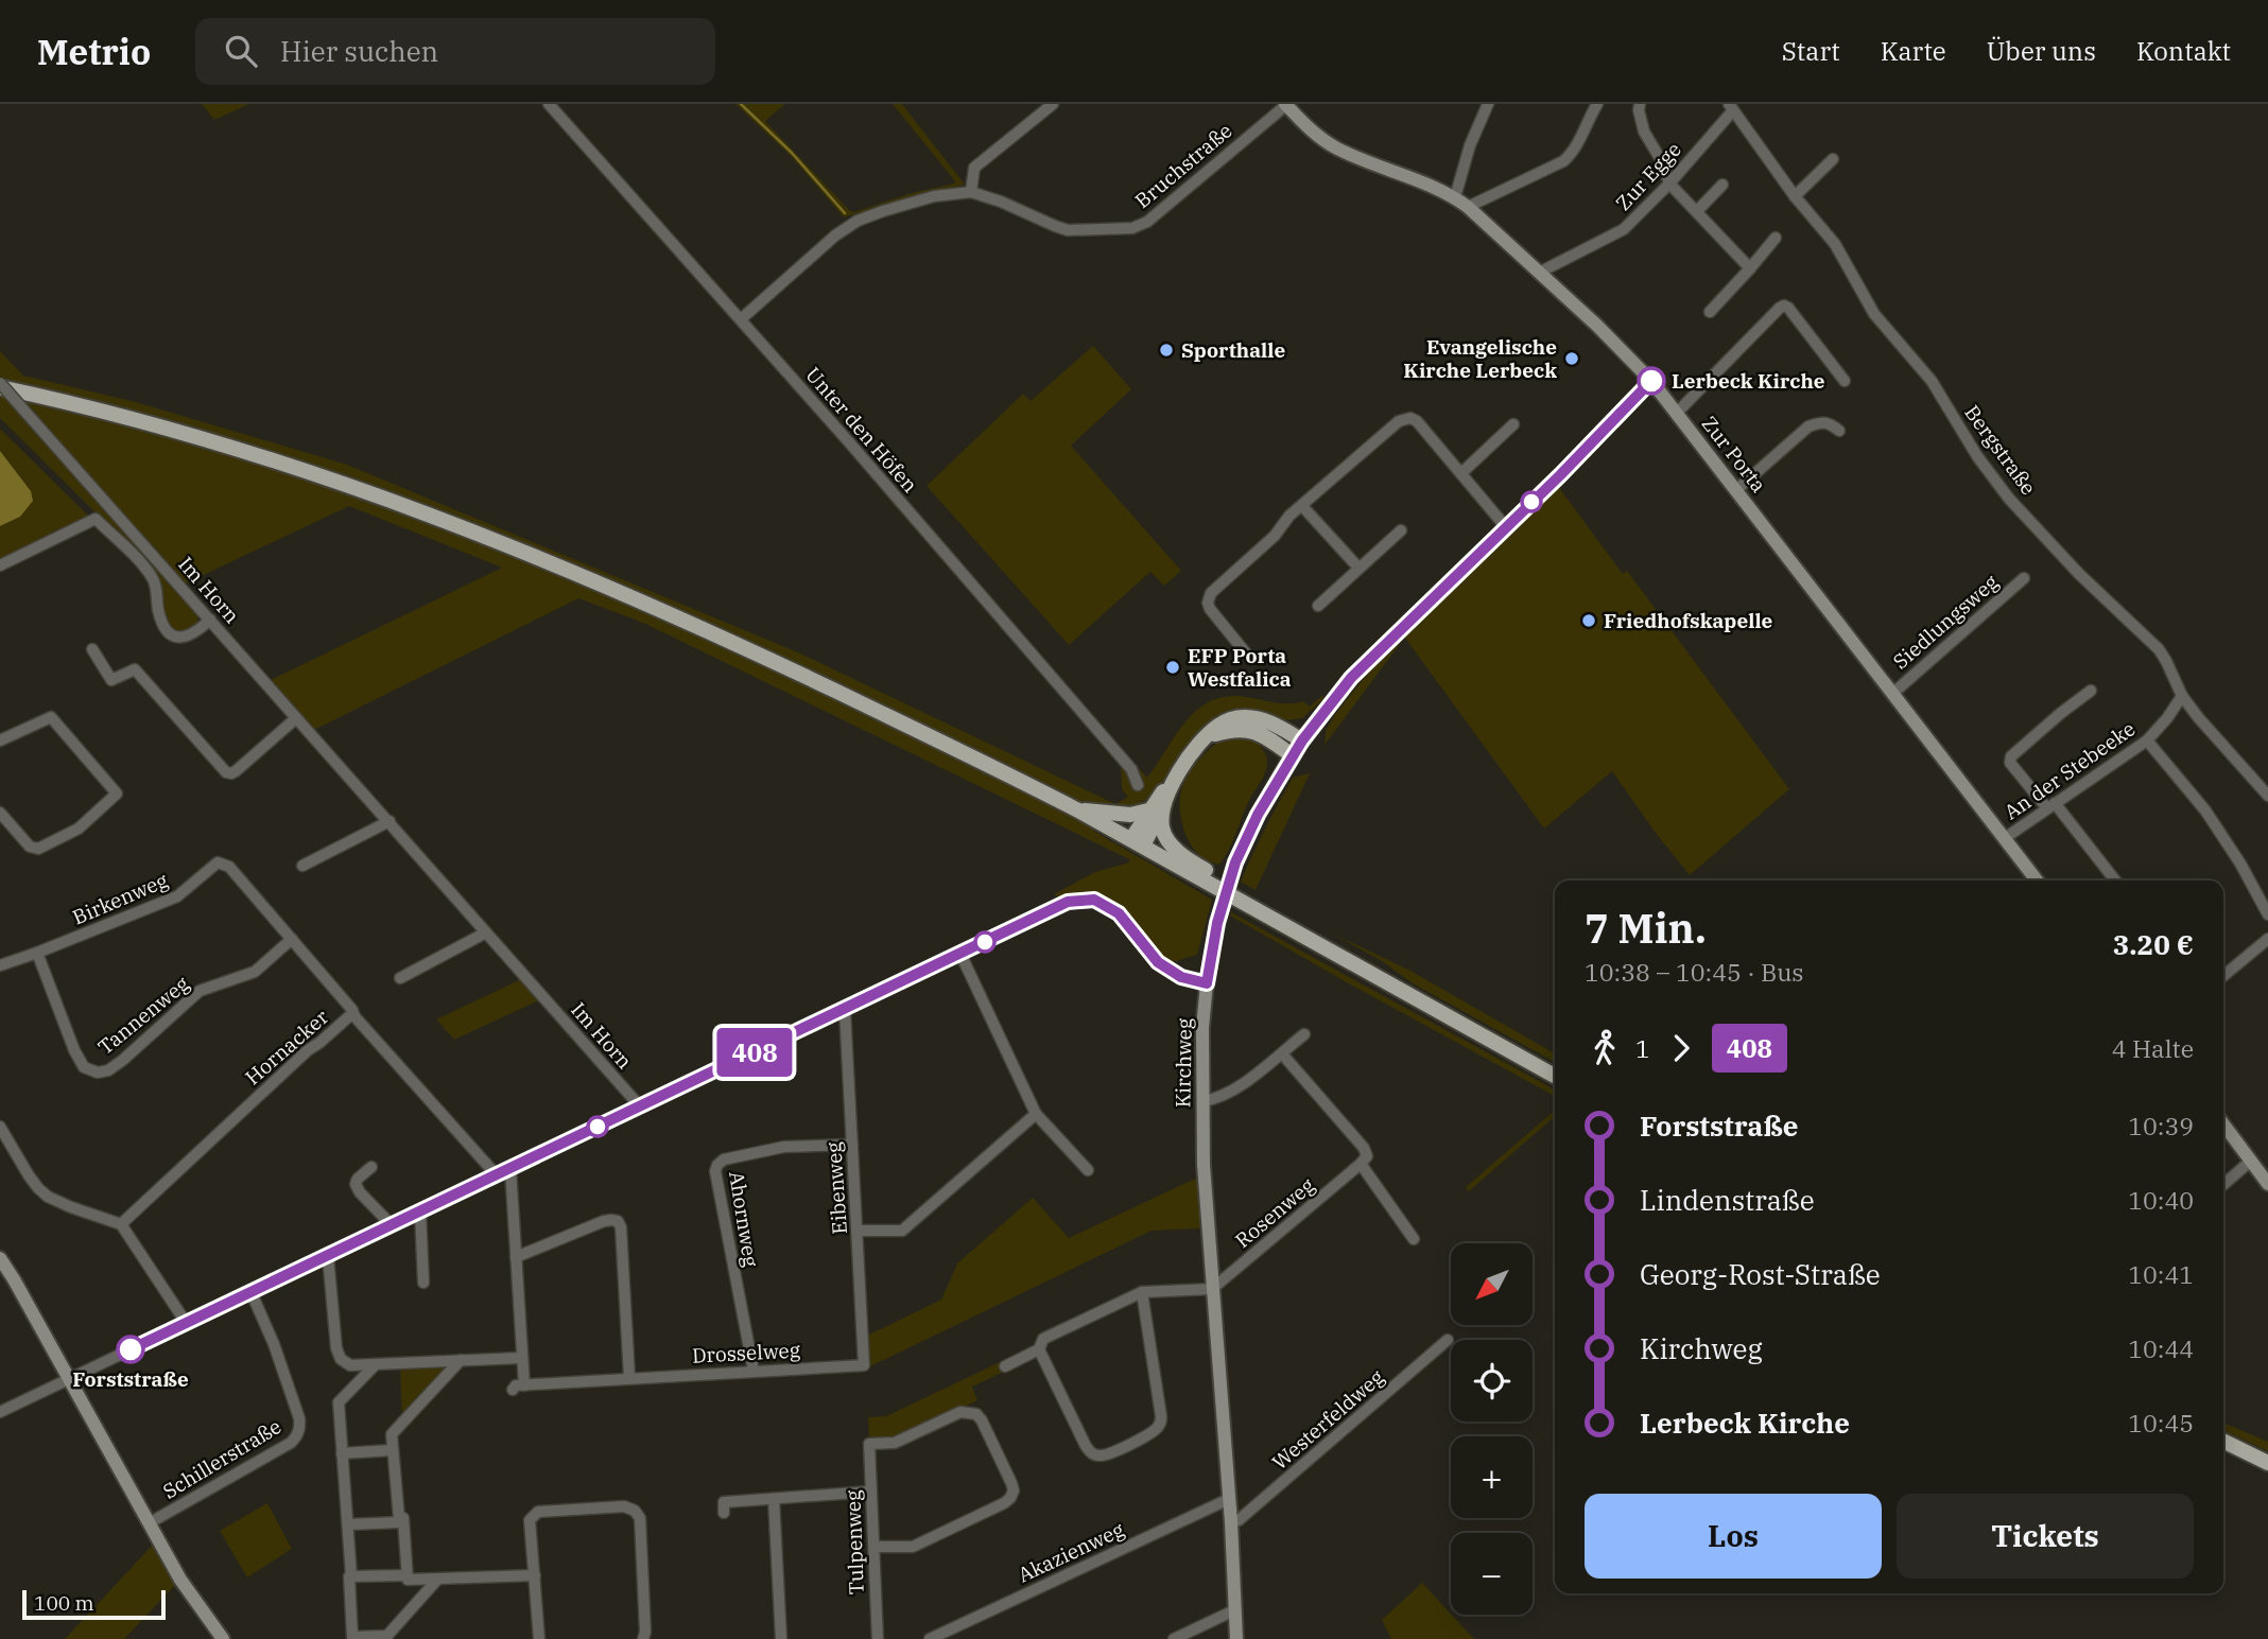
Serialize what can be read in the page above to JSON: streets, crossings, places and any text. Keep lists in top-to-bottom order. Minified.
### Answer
{"streets":{"street":["Bruchstraße","Zur Egge","Unter den Höfen","Bergstraße","Zur Porta","Im Horn","Siedlungsweg","An der Stebeeke","Birkenweg","Tannenweg","Hornacker","Kirchweg","Eibenweg","Rosenweg","Ahornweg","Drosselweg","Westerfeldweg","Schillerstraße","Tulpenweg","Akazienweg"]},"crossings":[["Bruchstraße","Unter den Höfen"],["Bruchstraße","Zur Porta"],["Zur Egge","Bergstraße"],["Zur Egge","Zur Porta"],["Bergstraße","An der Stebeeke"],["Zur Porta","Siedlungsweg"],["Zur Porta","An der Stebeeke"],["Zur Porta","Kirchweg"],["Birkenweg","Tannenweg"],["Birkenweg","Hornacker"],["Kirchweg","Rosenweg"],["Kirchweg","Westerfeldweg"],["Kirchweg","Akazienweg"],["Eibenweg","Ahornweg"],["Eibenweg","Drosselweg"],["Ahornweg","Drosselweg"]],"places":["Sporthalle","Evangelische Kirche Lerbeck","Lerbeck Kirche","Friedhofskapelle","EFP Porta Westfalica","Forststraße"],"lines":["bus line 408"],"scale_bar":"100 m","north":"bottom left","page":{"header":"Metrio","search":"Hier suchen","nav":["Start","Karte","Über uns","Kontakt"],"on_map":"408","heading":["7 Min.","10:38 – 10:45 · Bus","3.20 €"],"legs":["1","408","4 Halte"],"list":[{"name":"Forststraße","value":"10:39"},{"name":"Lindenstraße","value":"10:40"},{"name":"Georg-Rost-Straße","value":"10:41"},{"name":"Kirchweg","value":"10:44"},{"name":"Lerbeck Kirche","value":"10:45"}],"map_buttons":["+","−"],"buttons":["Los","Tickets"],"scale":"100 m"}}
